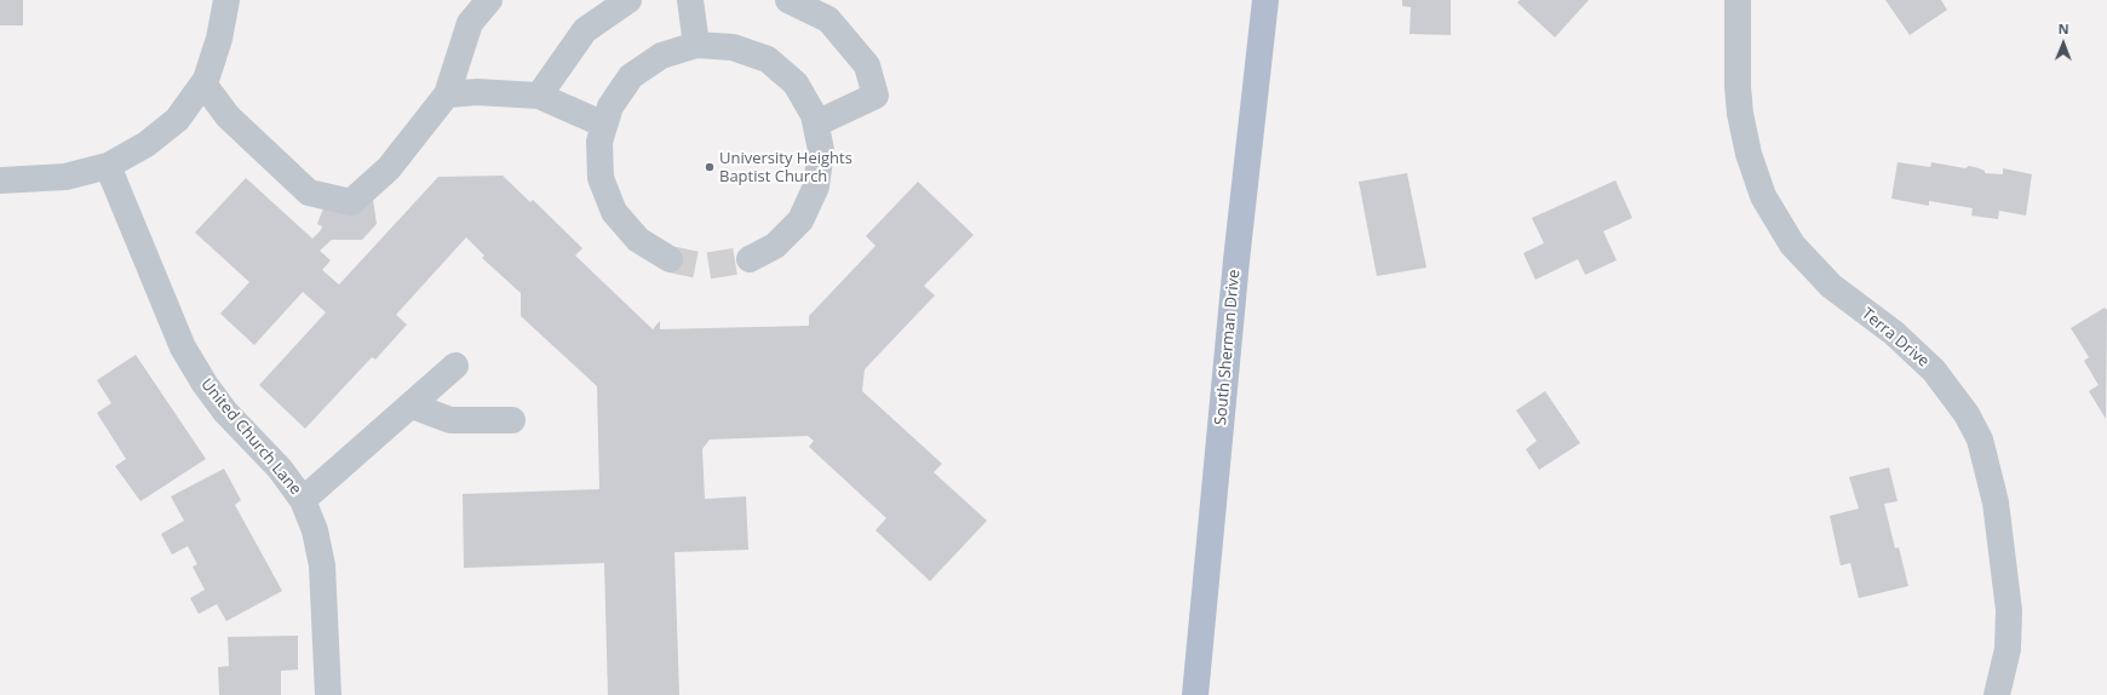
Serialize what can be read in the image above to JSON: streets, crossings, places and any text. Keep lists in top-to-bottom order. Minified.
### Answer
{"streets":{"main road":["South Sherman Drive"],"street":["Terra Drive","United Church Lane"]},"places":["University Heights Baptist Church"],"north":"top"}
